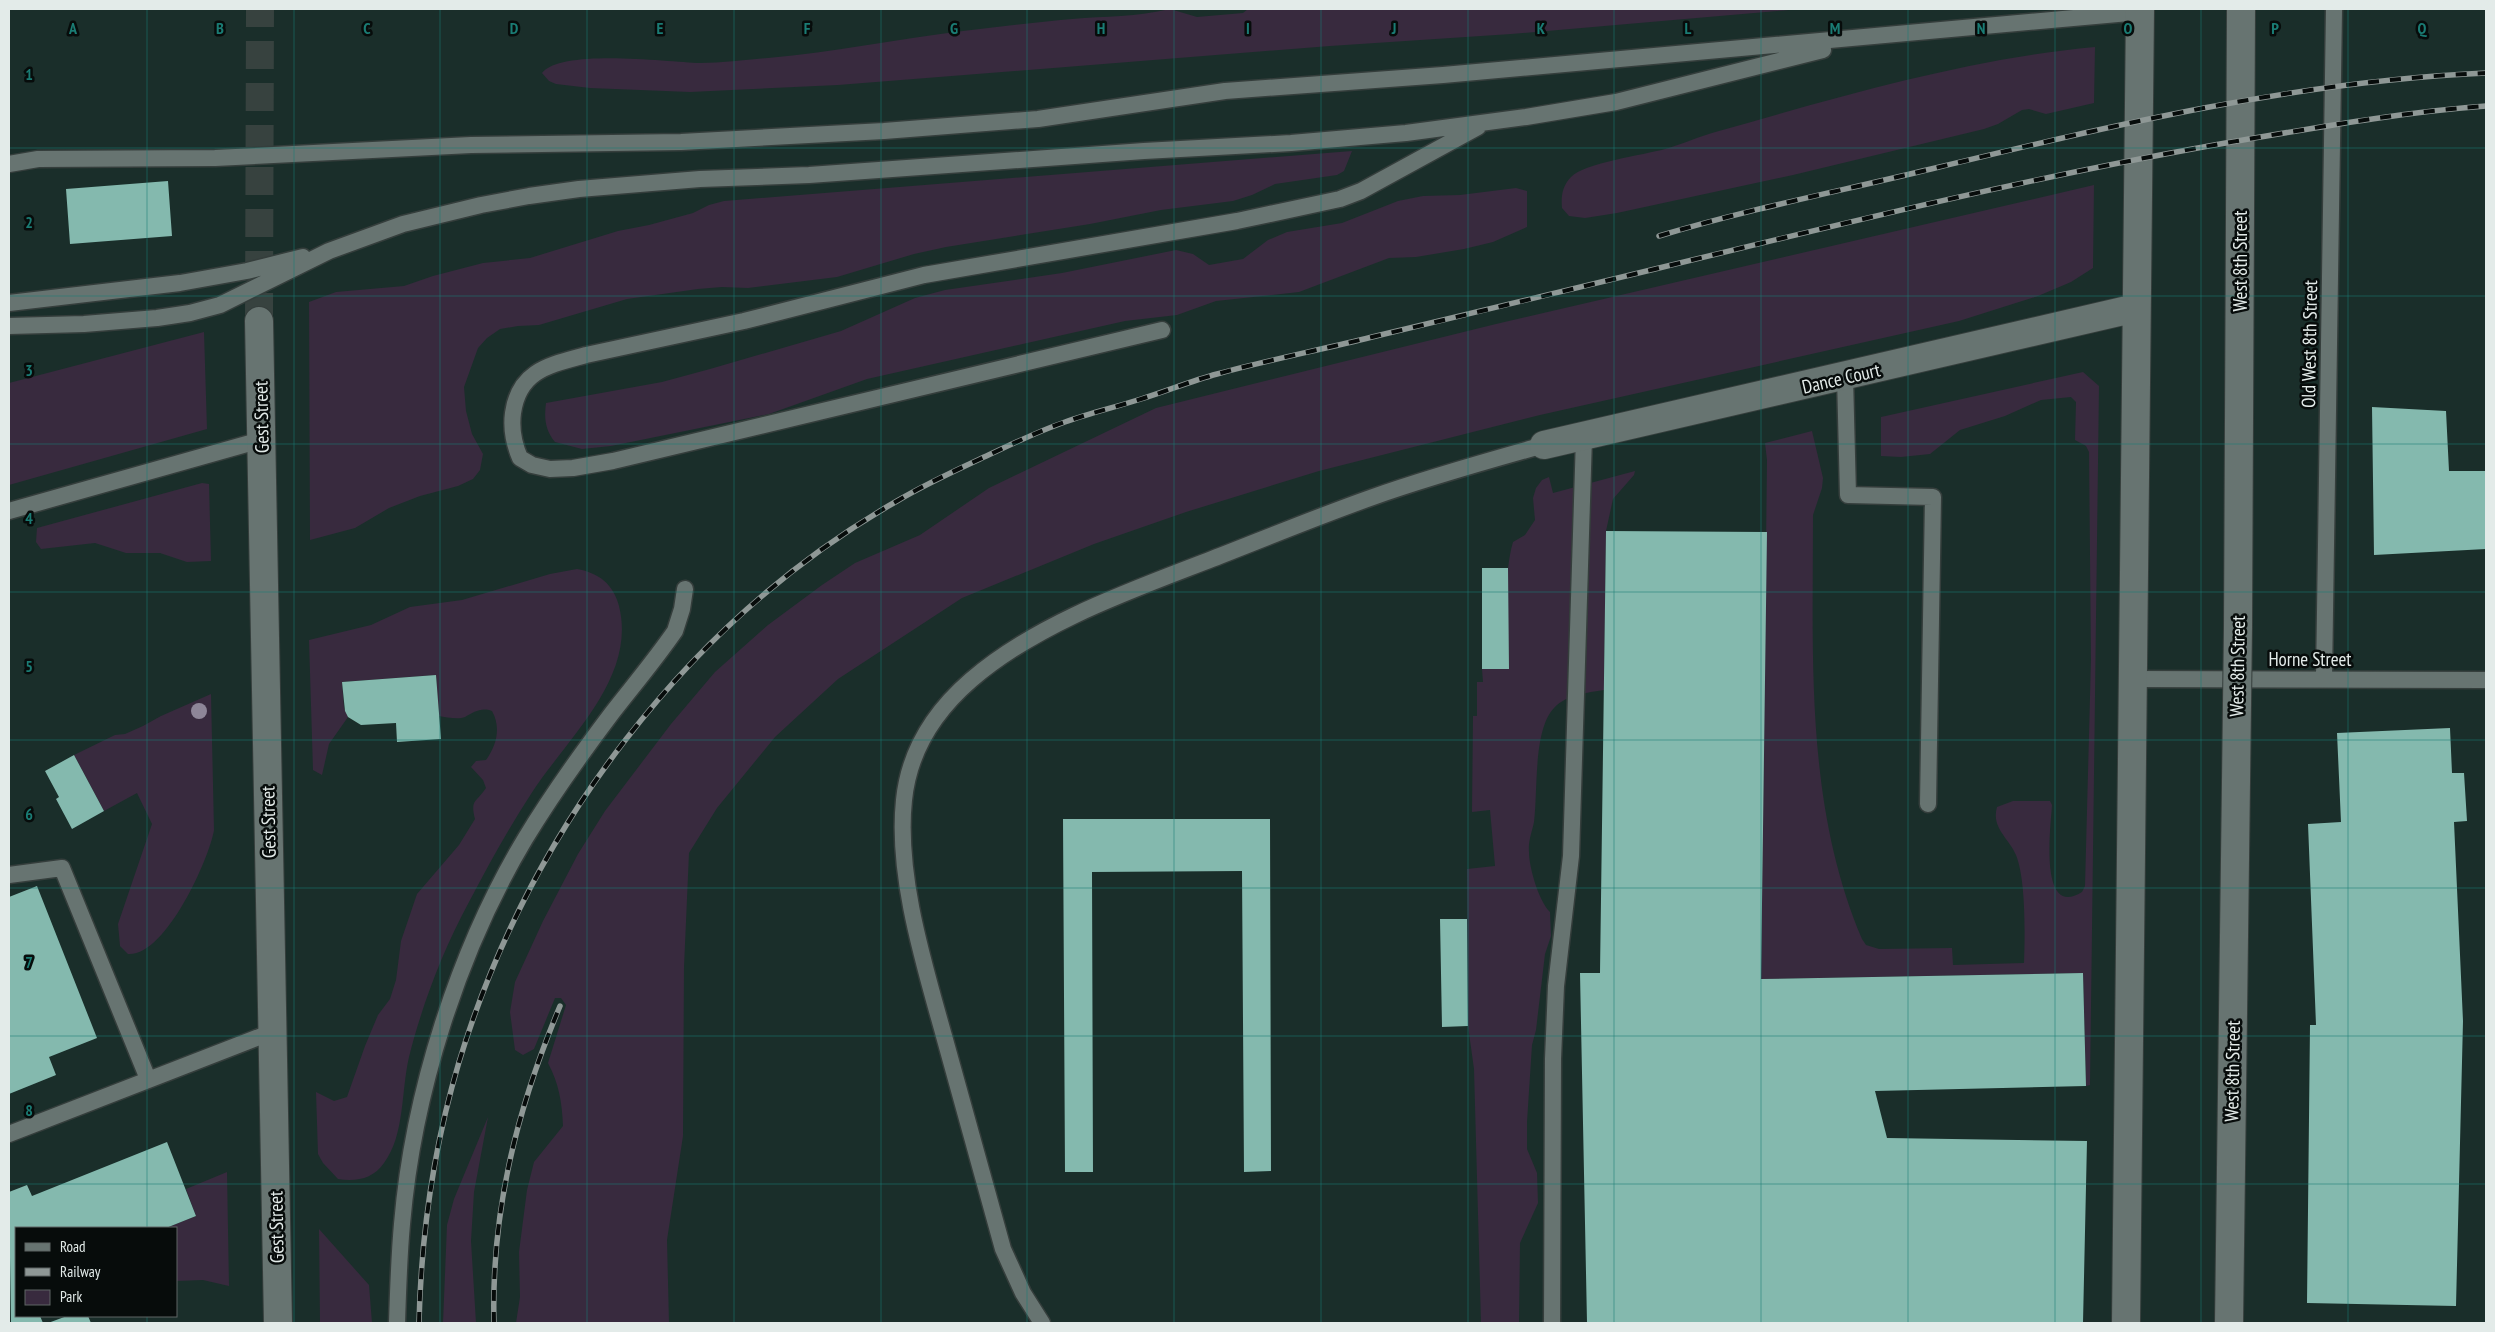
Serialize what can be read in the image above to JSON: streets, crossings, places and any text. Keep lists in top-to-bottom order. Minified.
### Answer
{"streets":{"street":["West 8th Street","Dance Court","Gest Street"],"lane":["Old West 8th Street","Horne Street"]},"crossings":[["Old West 8th Street","Horne Street"]],"legend":["Road","Railway","Park"],"grid":{"columns":["A","B","C","D","E","F","G","H","I","J","K","L","M","N","O","P","Q"],"rows":["1","2","3","4","5","6","7","8"]}}
